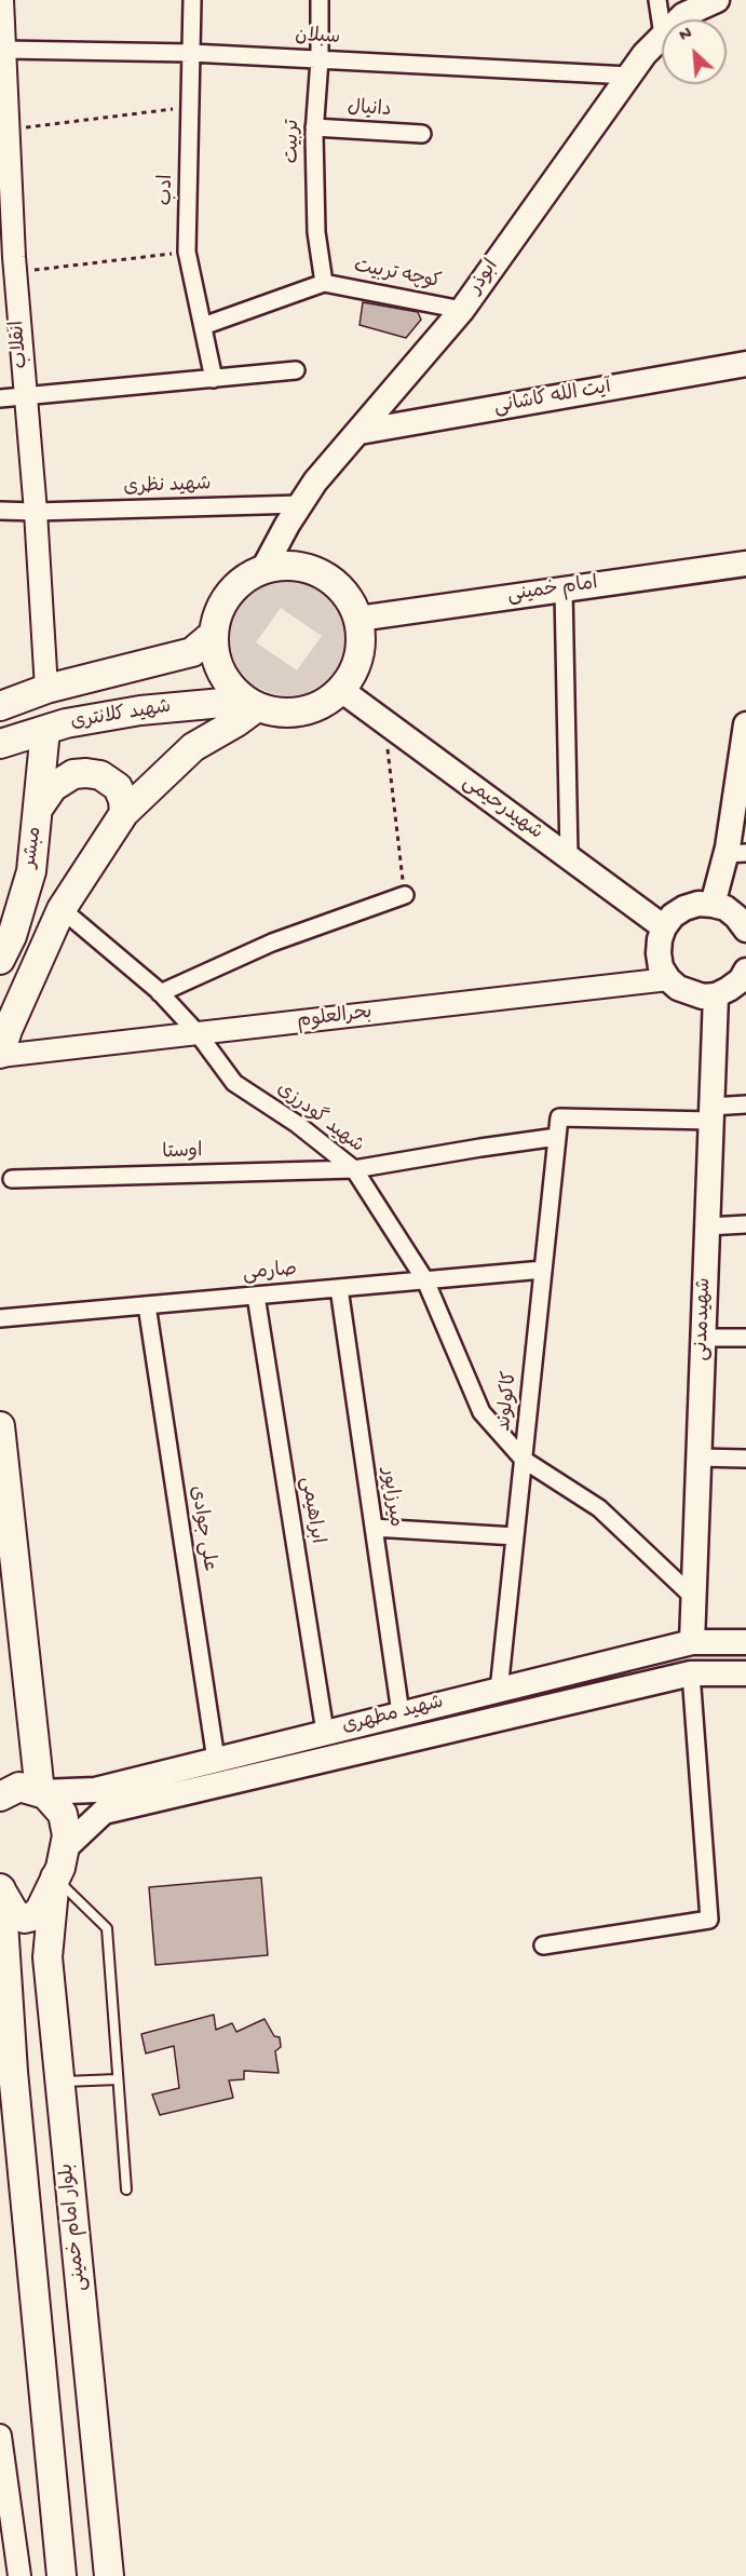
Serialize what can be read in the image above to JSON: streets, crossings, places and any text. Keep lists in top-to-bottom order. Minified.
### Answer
{"streets":{"main road":["ابوذر","آیت الله کاشانی","امام خمینی","شهید کلانتری","شهیدرحیمی","مبشر","شهیدمدنی","شهید مطهری","بلوار امام خمینی"],"street":["سبلان","دانیال","تربیت","ادب","کوچه تربیت","انقلاب","شهید نظری","بحرالعلوم","شهید گودرزی","اوستا","صارمی","کاکولوند","میرزاپور","ابراهیمی","علی جوادی"]},"crossings":[["سبلان","تربیت"],["سبلان","ادب"],["سبلان","ابوذر"],["سبلان","انقلاب"],["دانیال","تربیت"],["تربیت","کوچه تربیت"],["کوچه تربیت","ابوذر"],["ابوذر","آیت الله کاشانی"],["ابوذر","شهید نظری"],["ابوذر","امام خمینی"],["ابوذر","شهید کلانتری"],["ابوذر","شهیدرحیمی"],["انقلاب","شهید نظری"],["انقلاب","شهید کلانتری"],["امام خمینی","شهید کلانتری"],["امام خمینی","شهیدرحیمی"],["شهید کلانتری","شهیدرحیمی"],["شهید کلانتری","مبشر"],["بحرالعلوم","شهید گودرزی"],["شهید گودرزی","اوستا"],["شهید گودرزی","صارمی"],["شهید گودرزی","شهیدمدنی"],["شهید گودرزی","کاکولوند"],["اوستا","کاکولوند"],["صارمی","کاکولوند"],["صارمی","میرزاپور"],["صارمی","ابراهیمی"],["صارمی","علی جوادی"],["شهیدمدنی","کاکولوند"],["شهیدمدنی","شهید مطهری"],["کاکولوند","شهید مطهری"],["میرزاپور","شهید مطهری"],["ابراهیمی","شهید مطهری"],["علی جوادی","شهید مطهری"]],"north":"top left"}
